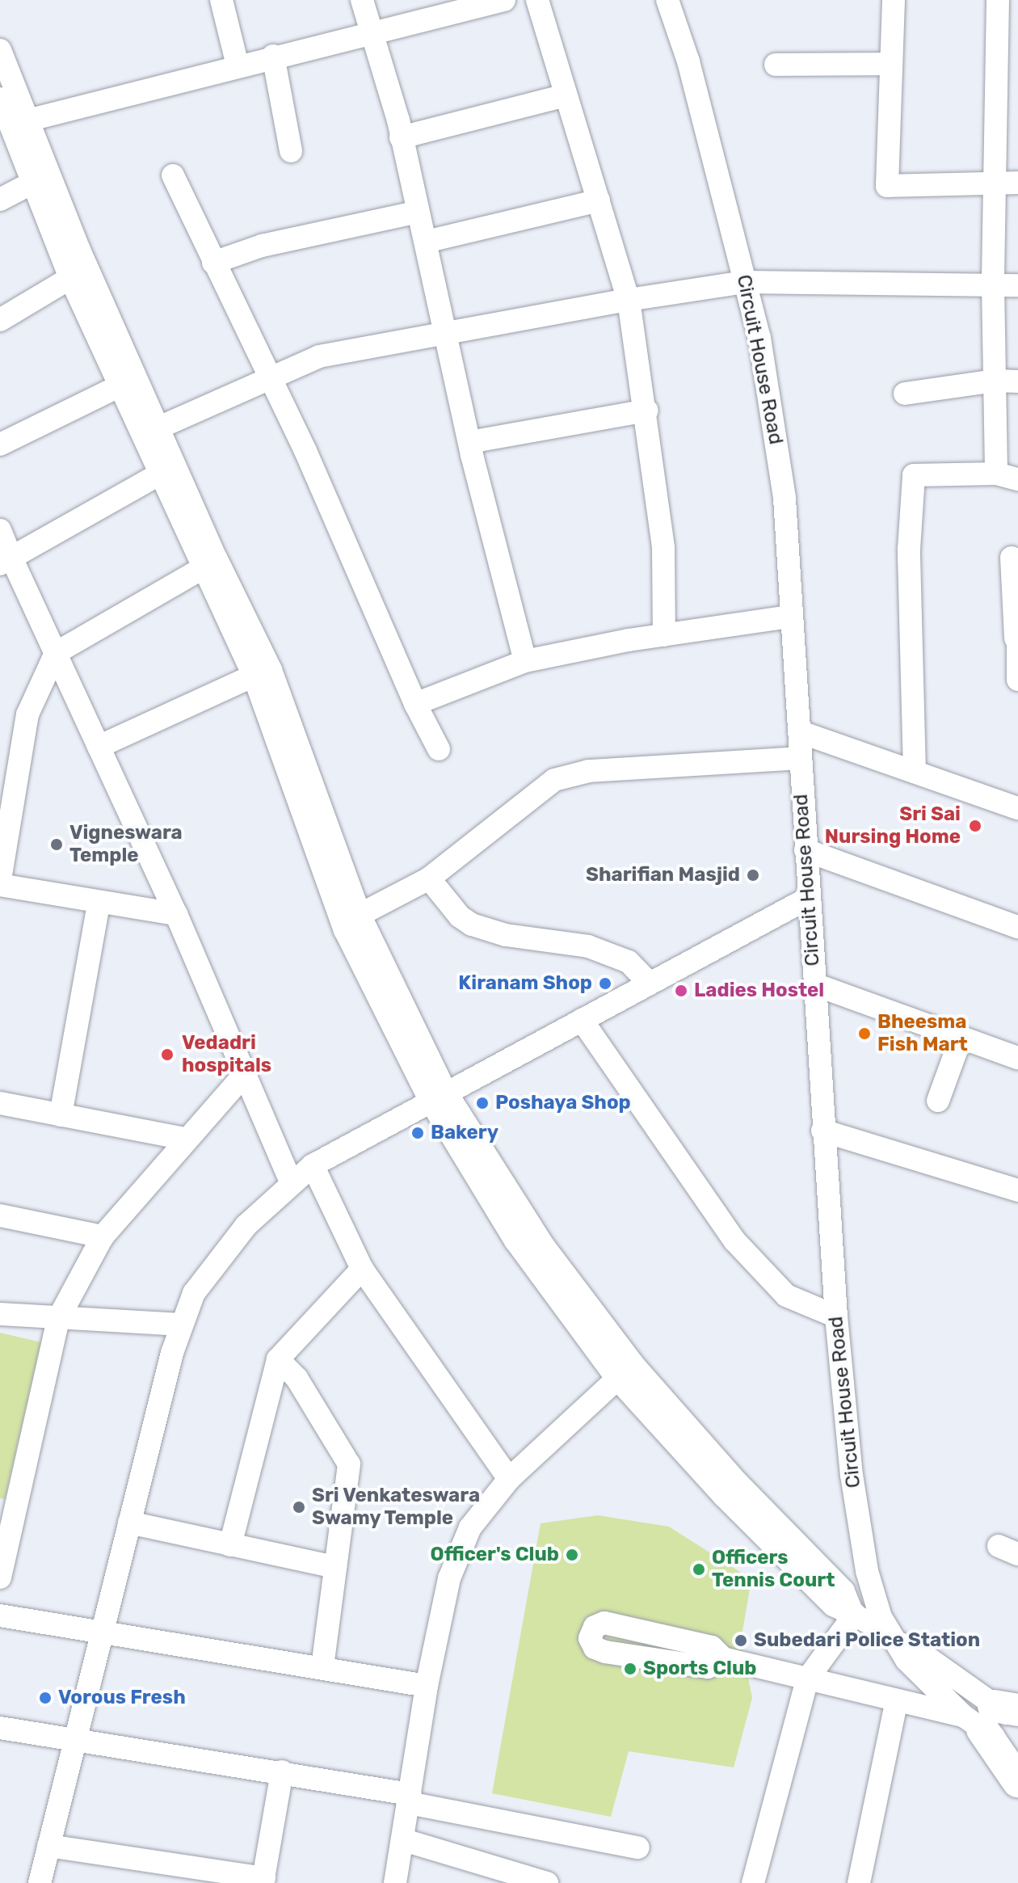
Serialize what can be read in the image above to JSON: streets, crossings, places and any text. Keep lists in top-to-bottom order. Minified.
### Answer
{"streets":{"street":["Circuit House Road"]},"places":["Sri Sai Nursing Home","Vigneswara Temple","Sharifian Masjid","Kiranam Shop","Ladies Hostel","Bheesma Fish Mart","Vedadri hospitals","Poshaya Shop","Bakery","Sri Venkateswara Swamy Temple","Officer's Club","Officers Tennis Court","Subedari Police Station","Sports Club","Vorous Fresh"]}
